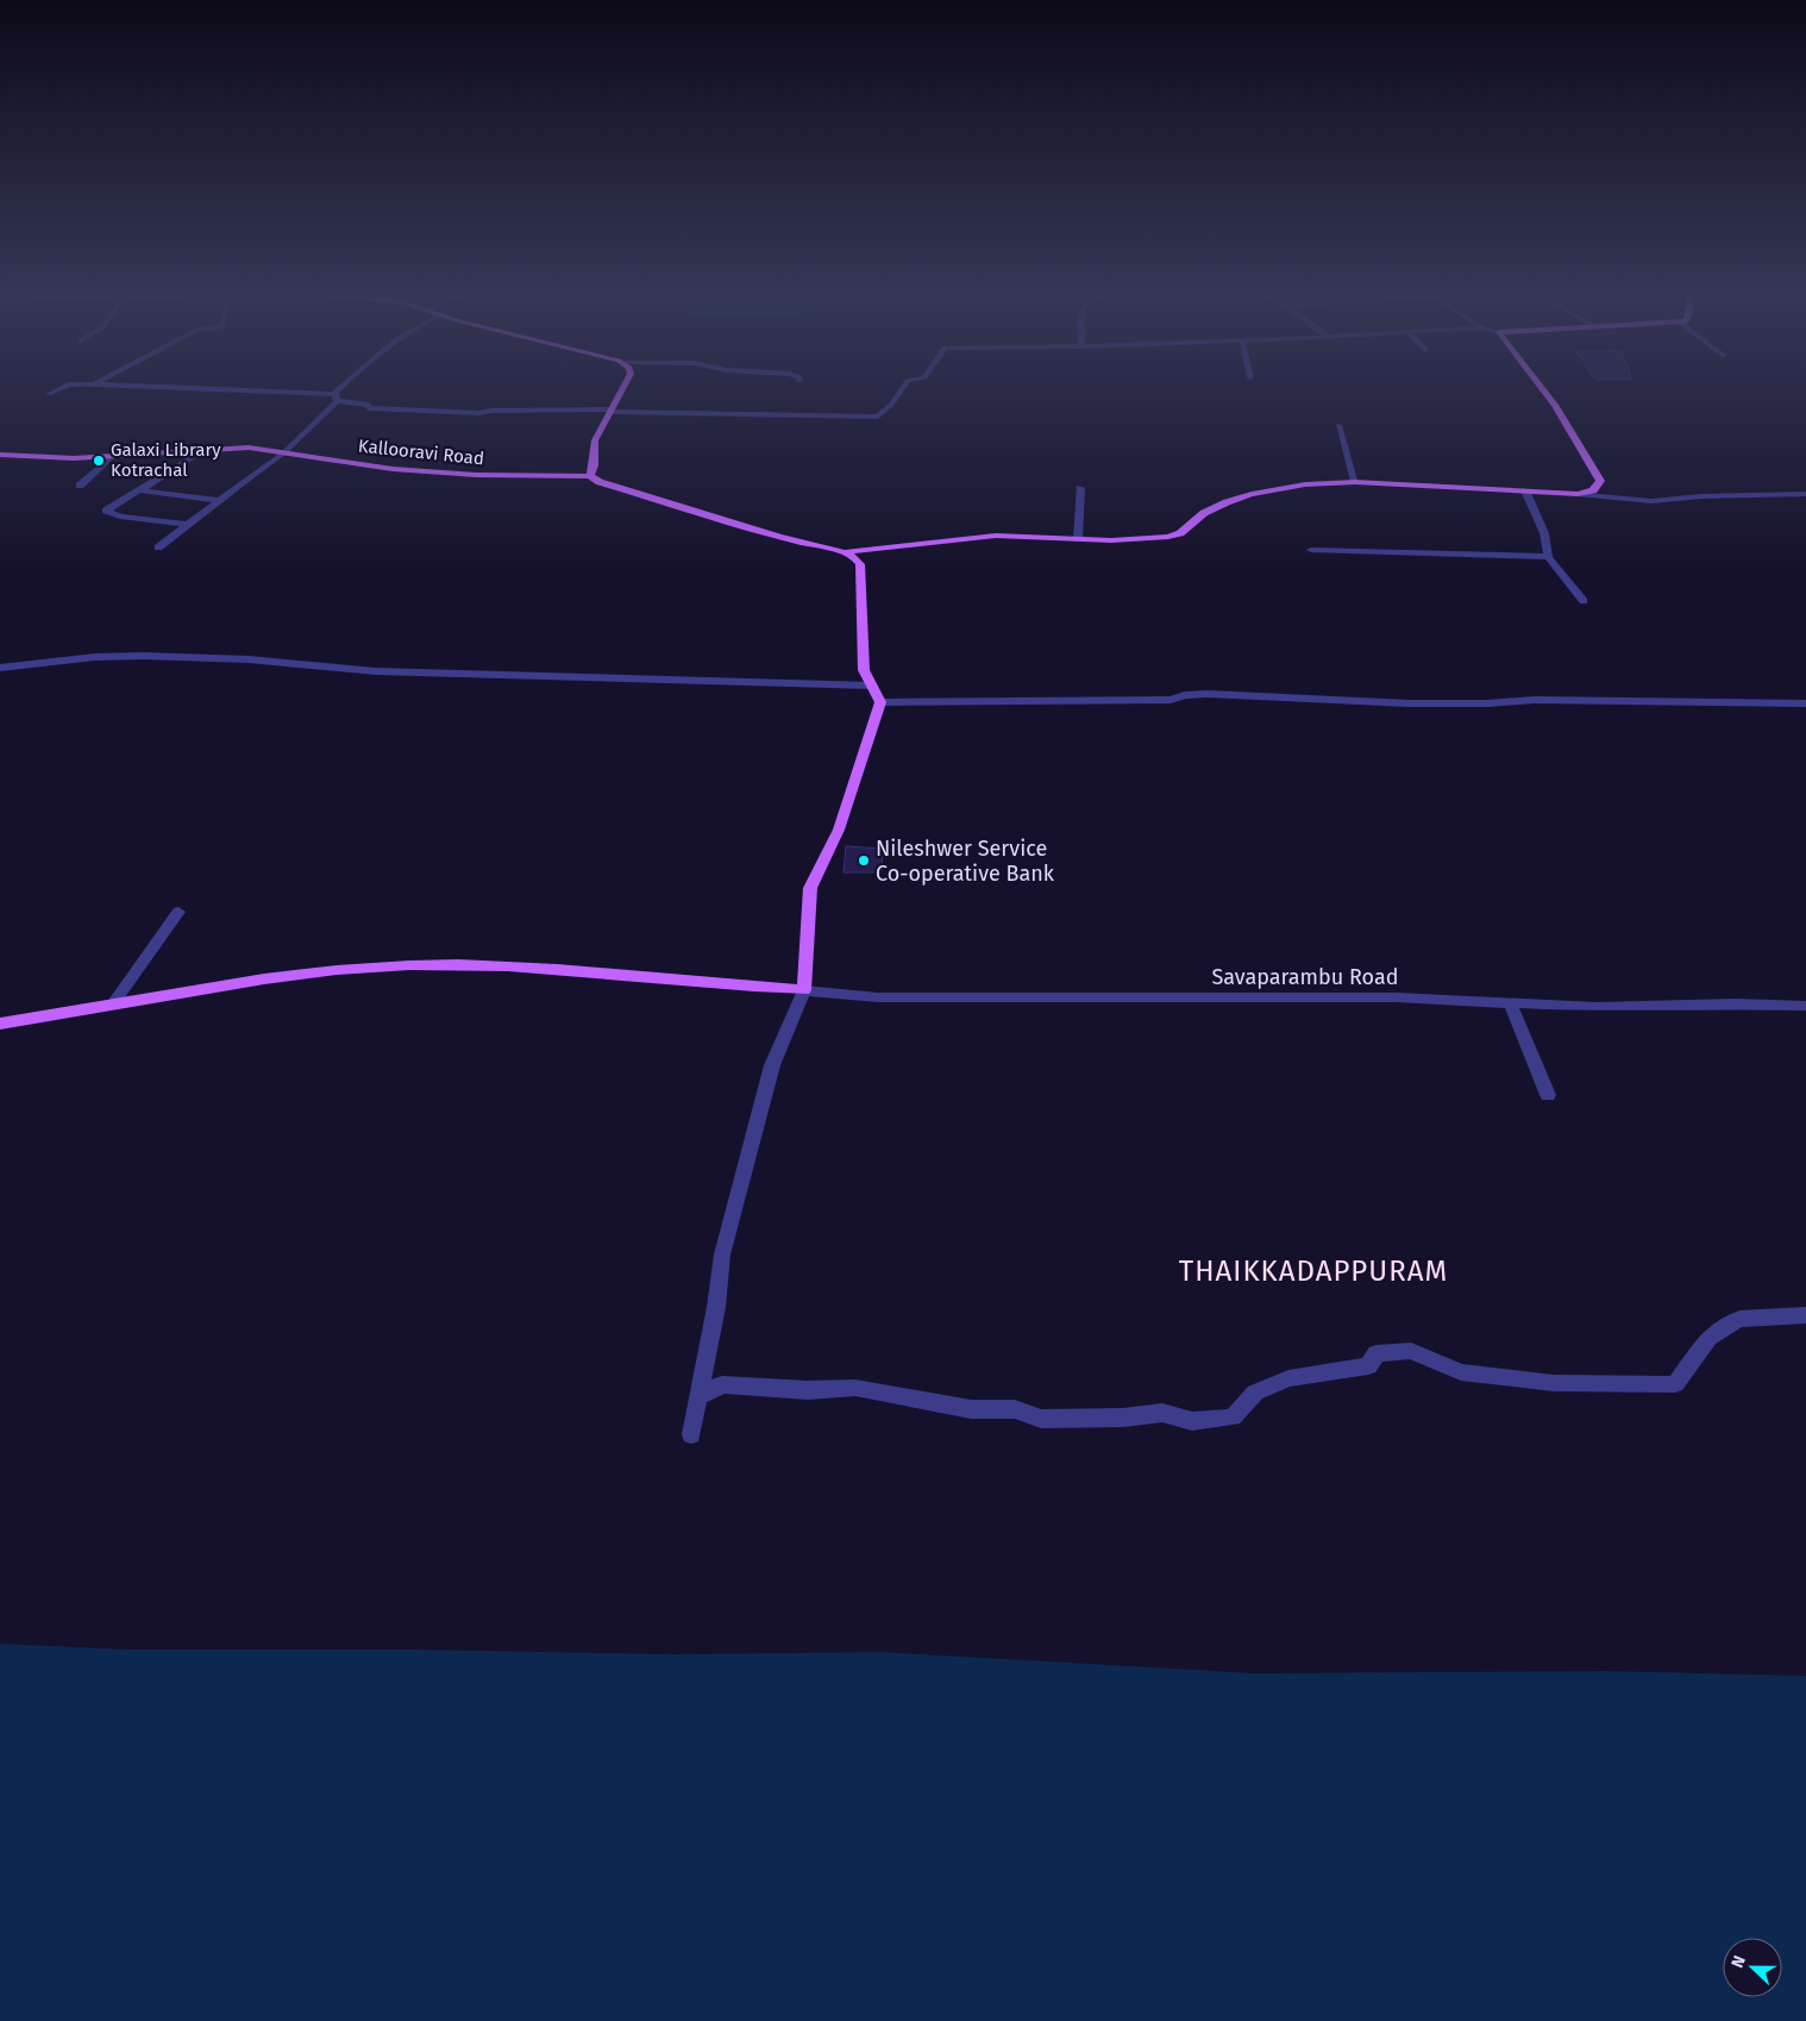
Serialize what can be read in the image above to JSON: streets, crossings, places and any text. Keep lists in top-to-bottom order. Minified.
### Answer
{"streets":{"main road":["Kallooravi Road"],"street":["Savaparambu Road"]},"districts":["THAIKKADAPPURAM"],"places":["Galaxi Library Kotrachal","Nileshwer Service Co-operative Bank"],"north":"left"}
